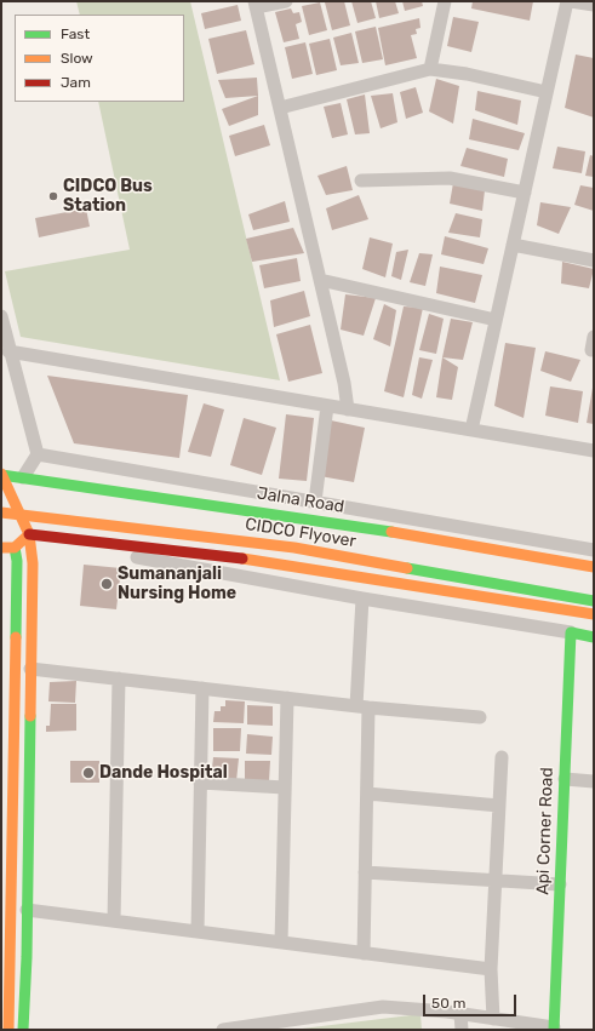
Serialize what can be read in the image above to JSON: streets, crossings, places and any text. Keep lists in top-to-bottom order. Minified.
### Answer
{"streets":{"main road":["Jalna Road","CIDCO Flyover","Api Corner Road"]},"places":["CIDCO Bus Station","Sumananjali Nursing Home","Dande Hospital"],"legend":["Fast","Slow","Jam"],"scale_bar":"50 m"}
